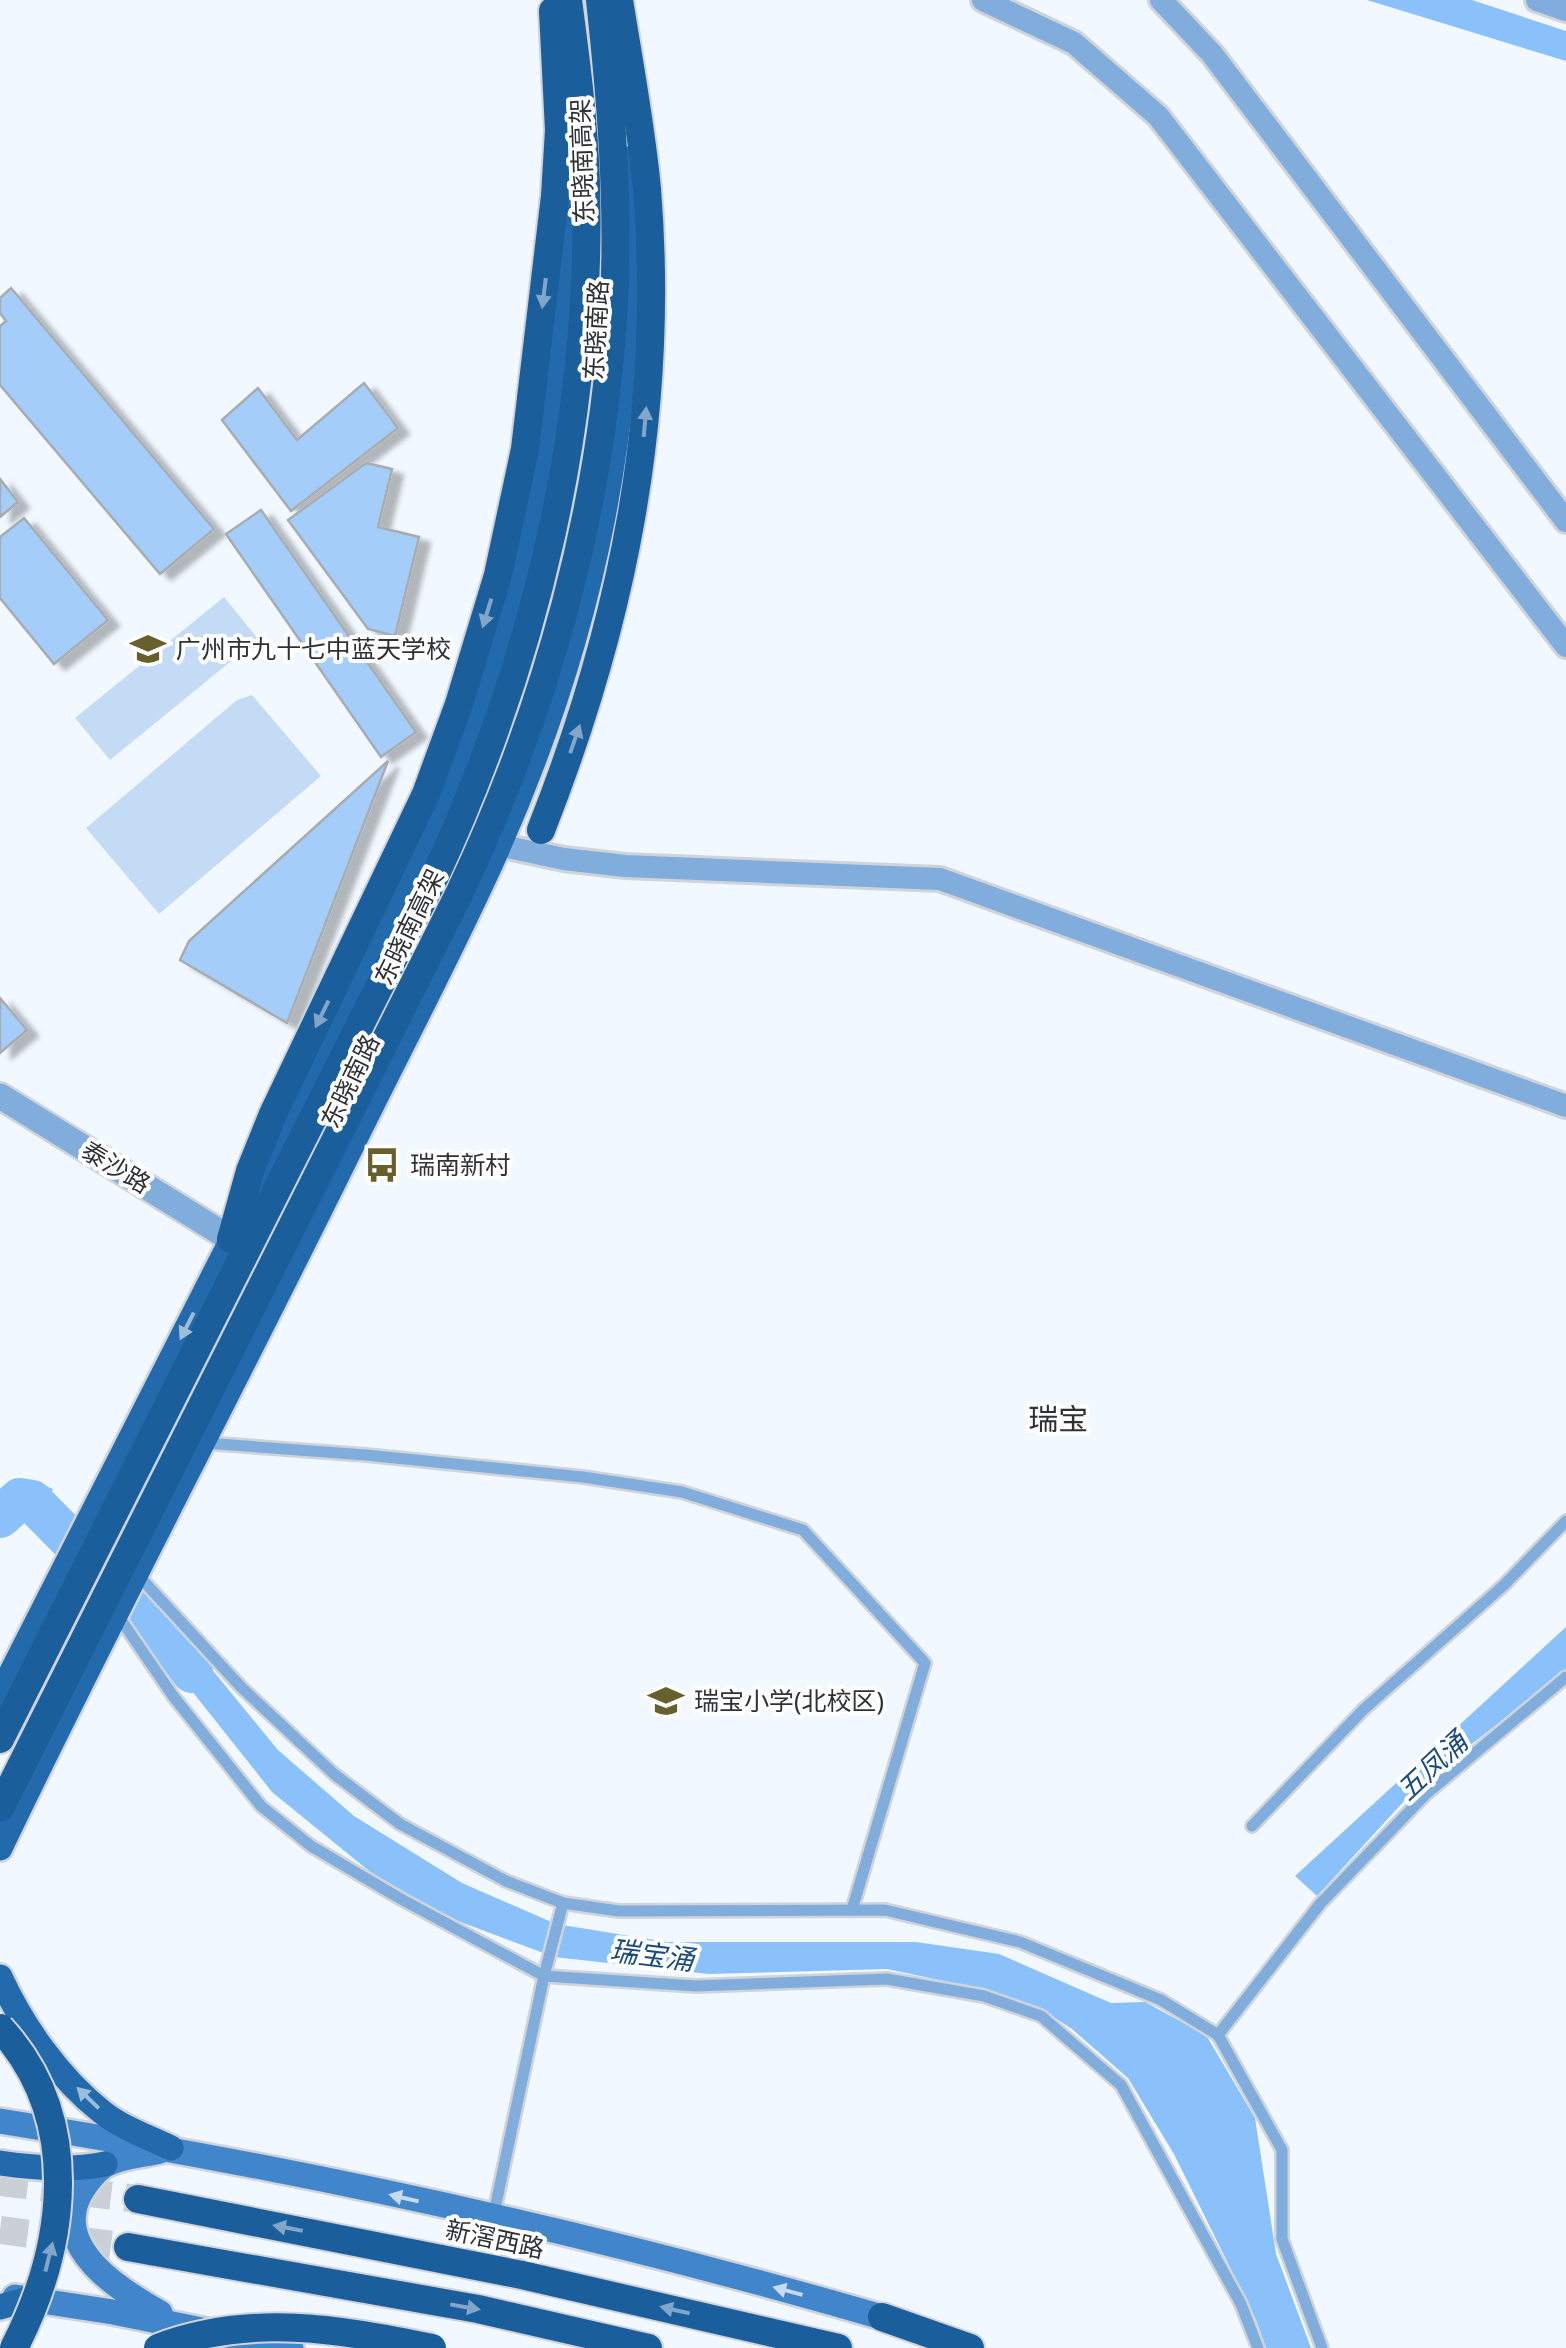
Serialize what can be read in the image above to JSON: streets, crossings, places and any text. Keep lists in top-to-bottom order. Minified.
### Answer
{"streets":{"highway":["东晓南高架","新滘西路"],"main road":["东晓南路"],"street":["泰沙路"]},"crossings":[["东晓南路","泰沙路"]],"districts":["瑞宝"],"water":["五凤涌","瑞宝涌"],"places":{"school or university":["广州市九十七中蓝天学校","瑞宝小学(北校区)"],"bus stop":["瑞南新村"]}}
